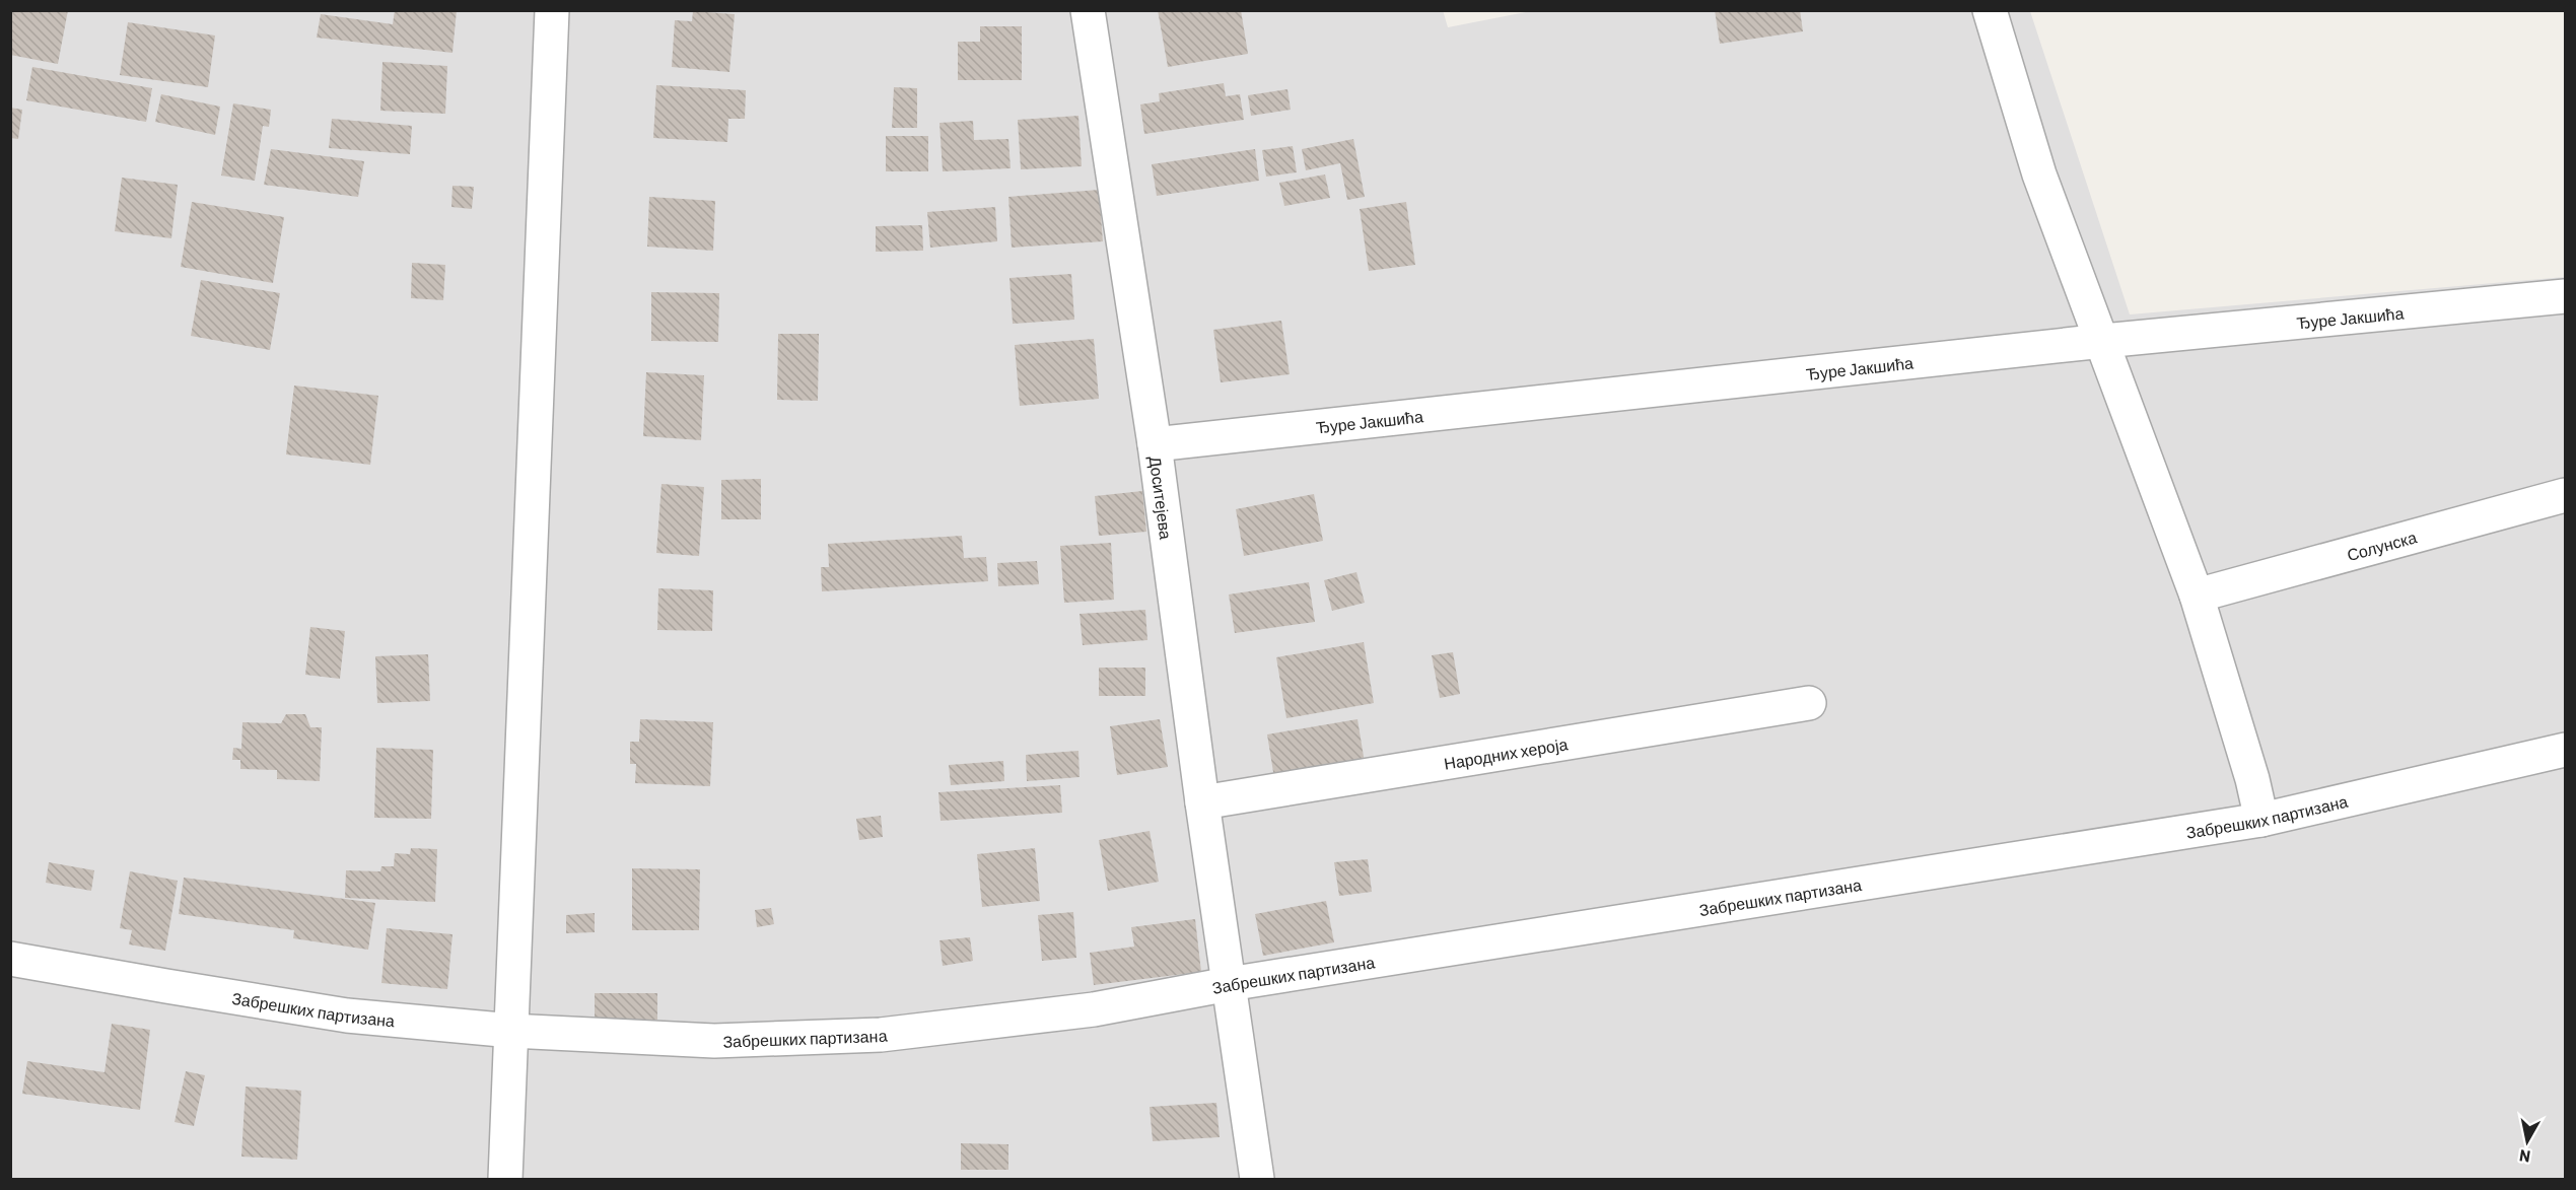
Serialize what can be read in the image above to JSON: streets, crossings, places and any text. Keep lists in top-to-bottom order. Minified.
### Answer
{"streets":{"street":["Ђуре Јакшића","Доситејева","Солунска","Народних хероја","Забрешких партизана"]},"crossings":[["Ђуре Јакшића","Доситејева"],["Доситејева","Народних хероја"],["Доситејева","Забрешких партизана"]],"north":"bottom"}
